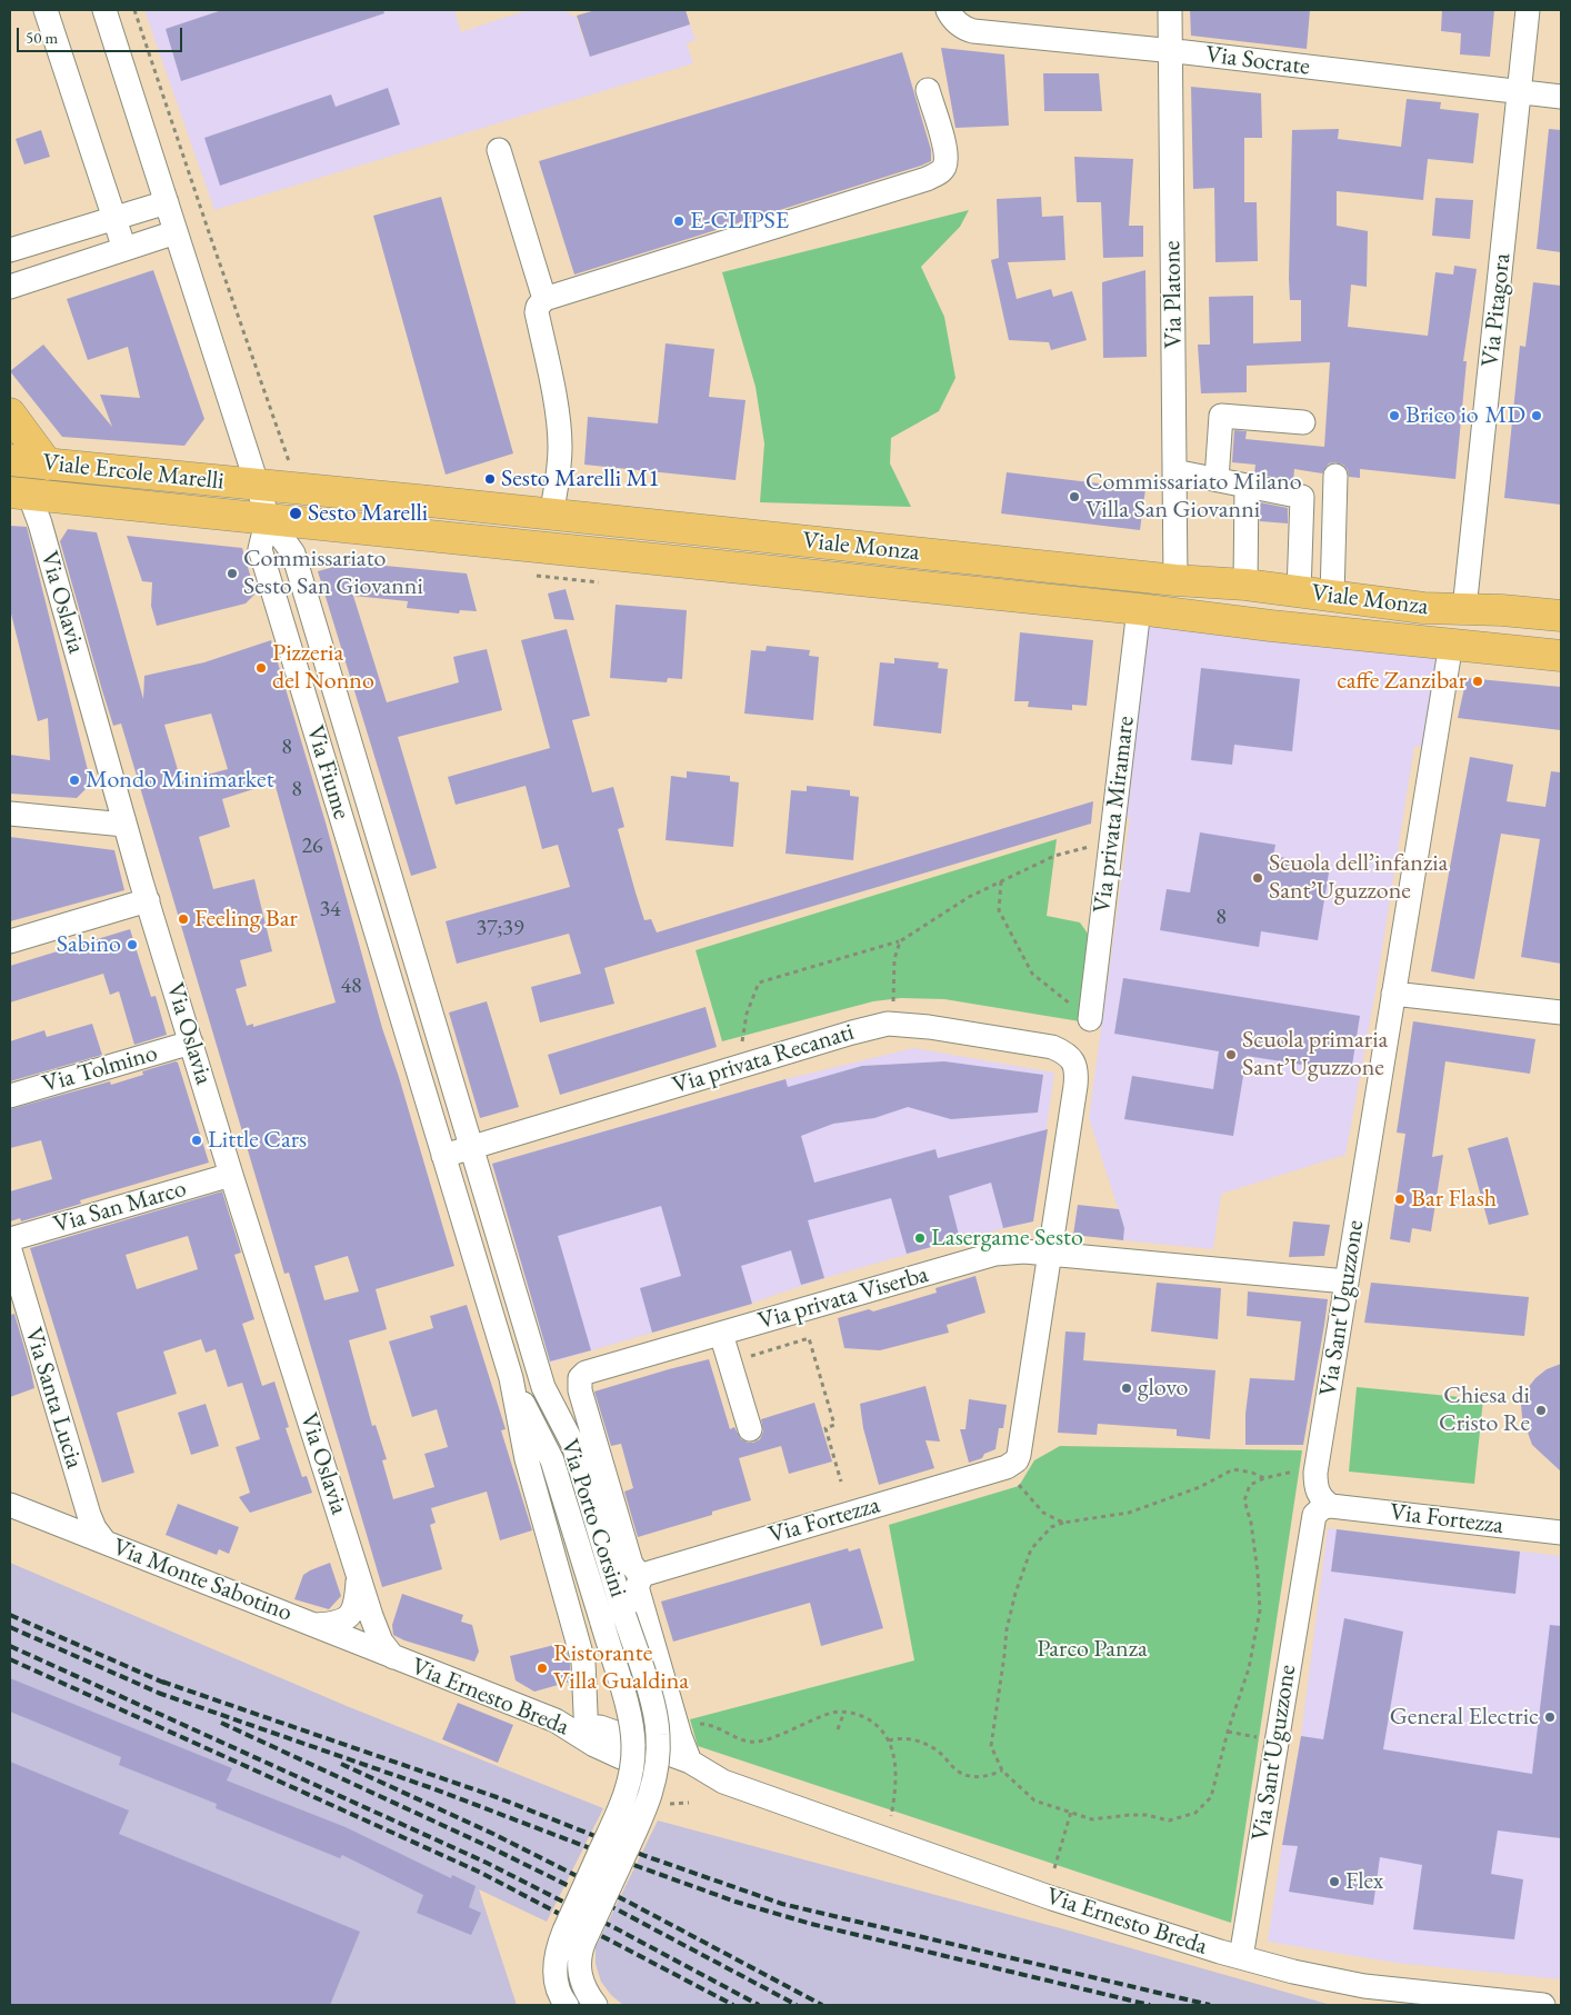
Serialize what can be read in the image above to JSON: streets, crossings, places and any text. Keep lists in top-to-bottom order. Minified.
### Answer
{"streets":{"main road":["Viale Ercole Marelli","Viale Monza"],"street":["Via Socrate","Via Platone","Via Pitagora","Via Oslavia","Via Fiume","Via privata Miramare","Via privata Recanati","Via Tolmino","Via San Marco","Via privata Viserba","Via Sant'Uguzzone","Via Santa Lucia","Via Porto Corsini","Via Fortezza","Via Monte Sabotino","Via Ernesto Breda"]},"crossings":[["Via Socrate","Via Platone"],["Via Socrate","Via Pitagora"],["Via Platone","Viale Monza"],["Via Pitagora","Viale Monza"],["Viale Ercole Marelli","Viale Monza"],["Viale Ercole Marelli","Via Oslavia"],["Viale Ercole Marelli","Via Fiume"],["Viale Monza","Via privata Miramare"],["Viale Monza","Via Sant'Uguzzone"],["Via Oslavia","Via Tolmino"],["Via Oslavia","Via San Marco"],["Via Oslavia","Via Monte Sabotino"],["Via Oslavia","Via Ernesto Breda"],["Via Fiume","Via Porto Corsini"],["Via privata Recanati","Via privata Viserba"],["Via privata Recanati","Via Porto Corsini"],["Via privata Viserba","Via Sant'Uguzzone"],["Via privata Viserba","Via Porto Corsini"],["Via Sant'Uguzzone","Via Fortezza"],["Via Sant'Uguzzone","Via Ernesto Breda"],["Via Santa Lucia","Via Monte Sabotino"],["Via Porto Corsini","Via Fortezza"],["Via Porto Corsini","Via Ernesto Breda"],["Via Monte Sabotino","Via Ernesto Breda"]],"parks":["Parco Panza"],"places":["E-CLIPSE","Brico io","MD","Sesto Marelli M1","Commissariato Milano Villa San Giovanni","Sesto Marelli","Commissariato Sesto San Giovanni","Pizzeria del Nonno","caffe Zanzibar","Mondo Minimarket","Scuola dell’infanzia Sant’Uguzzone","Feeling Bar","Sabino","Scuola primaria Sant’Uguzzone","Little Cars","Bar Flash","Lasergame Sesto","glovo","Chiesa di Cristo Re","Ristorante Villa Gualdina","General Electric","Flex"],"house_numbers":["8","8","26","34","8","37;39","48"],"scale_bar":"50 m"}
